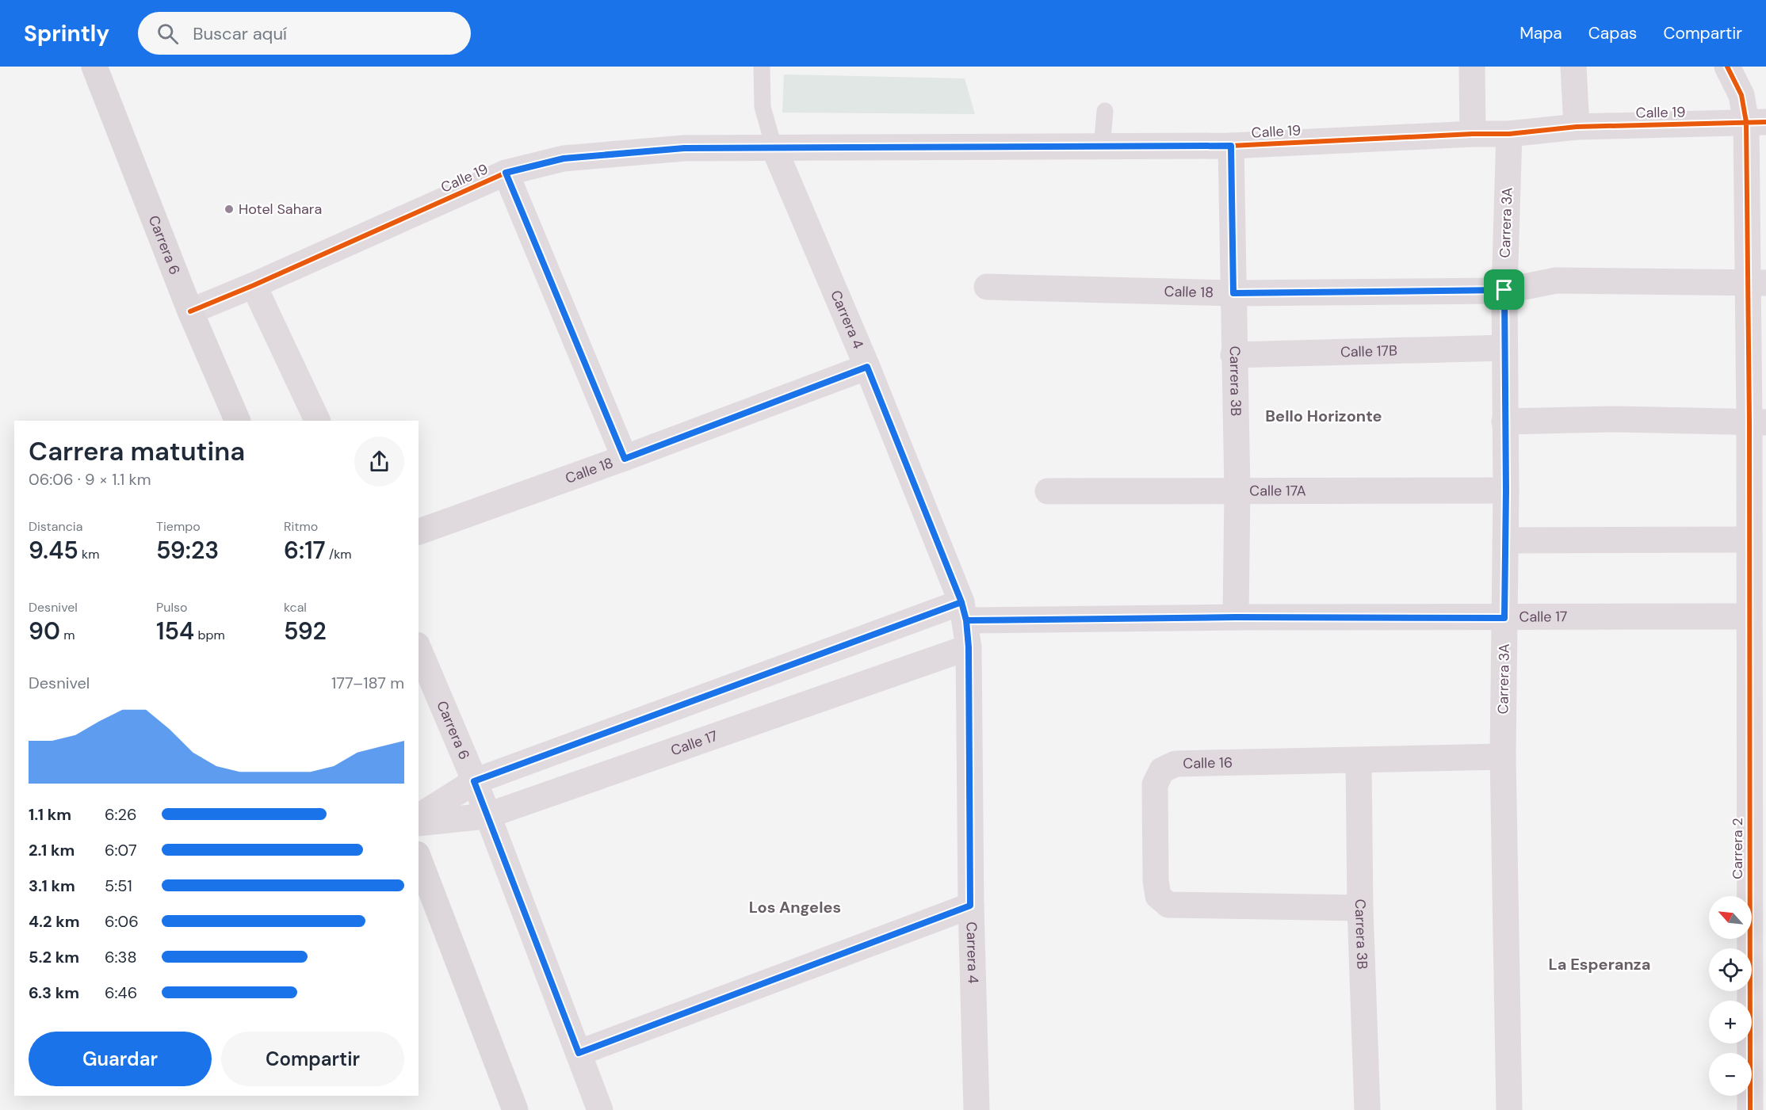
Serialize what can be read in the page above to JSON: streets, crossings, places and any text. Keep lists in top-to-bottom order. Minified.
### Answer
{"streets":{"street":["Calle 19","Carrera 3A","Carrera 6","Calle 18","Carrera 4","Calle 17B","Carrera 3B","Calle 17A","Calle 17","Calle 16","Carrera 2"]},"crossings":[["Calle 19","Carrera 3A"],["Calle 19","Carrera 6"],["Calle 19","Carrera 4"],["Calle 19","Carrera 3B"],["Calle 19","Carrera 2"],["Carrera 3A","Calle 18"],["Carrera 3A","Calle 17B"],["Carrera 3A","Calle 17A"],["Carrera 3A","Calle 17"],["Carrera 3A","Calle 16"],["Carrera 6","Calle 17"],["Calle 18","Carrera 4"],["Calle 18","Carrera 3B"],["Calle 18","Carrera 2"],["Carrera 4","Calle 17"],["Calle 17B","Carrera 3B"],["Carrera 3B","Calle 17A"],["Carrera 3B","Calle 17"],["Carrera 3B","Calle 16"],["Calle 17","Carrera 2"]],"districts":["Bello Horizonte","Los Angeles","La Esperanza"],"places":["Hotel Sahara"],"north":"top left","page":{"header":"Sprintly","search":"Buscar aquí","nav":["Mapa","Capas","Compartir"],"heading":["Carrera matutina","06:06 · 9 × 1.1 km"],"stats":[["Distancia","9.45 km"],["Tiempo","59:23"],["Ritmo","6:17 /km"],["Desnivel","90 m"],["Pulso","154 bpm"],["kcal","592"]],"chart":["Desnivel","177–187 m"],"list":[{"name":"1.1 km","note":"6:26"},{"name":"2.1 km","note":"6:07"},{"name":"3.1 km","note":"5:51"},{"name":"4.2 km","note":"6:06"},{"name":"5.2 km","note":"6:38"},{"name":"6.3 km","note":"6:46"}],"map_buttons":["+","−"],"buttons":["Guardar","Compartir"]}}
